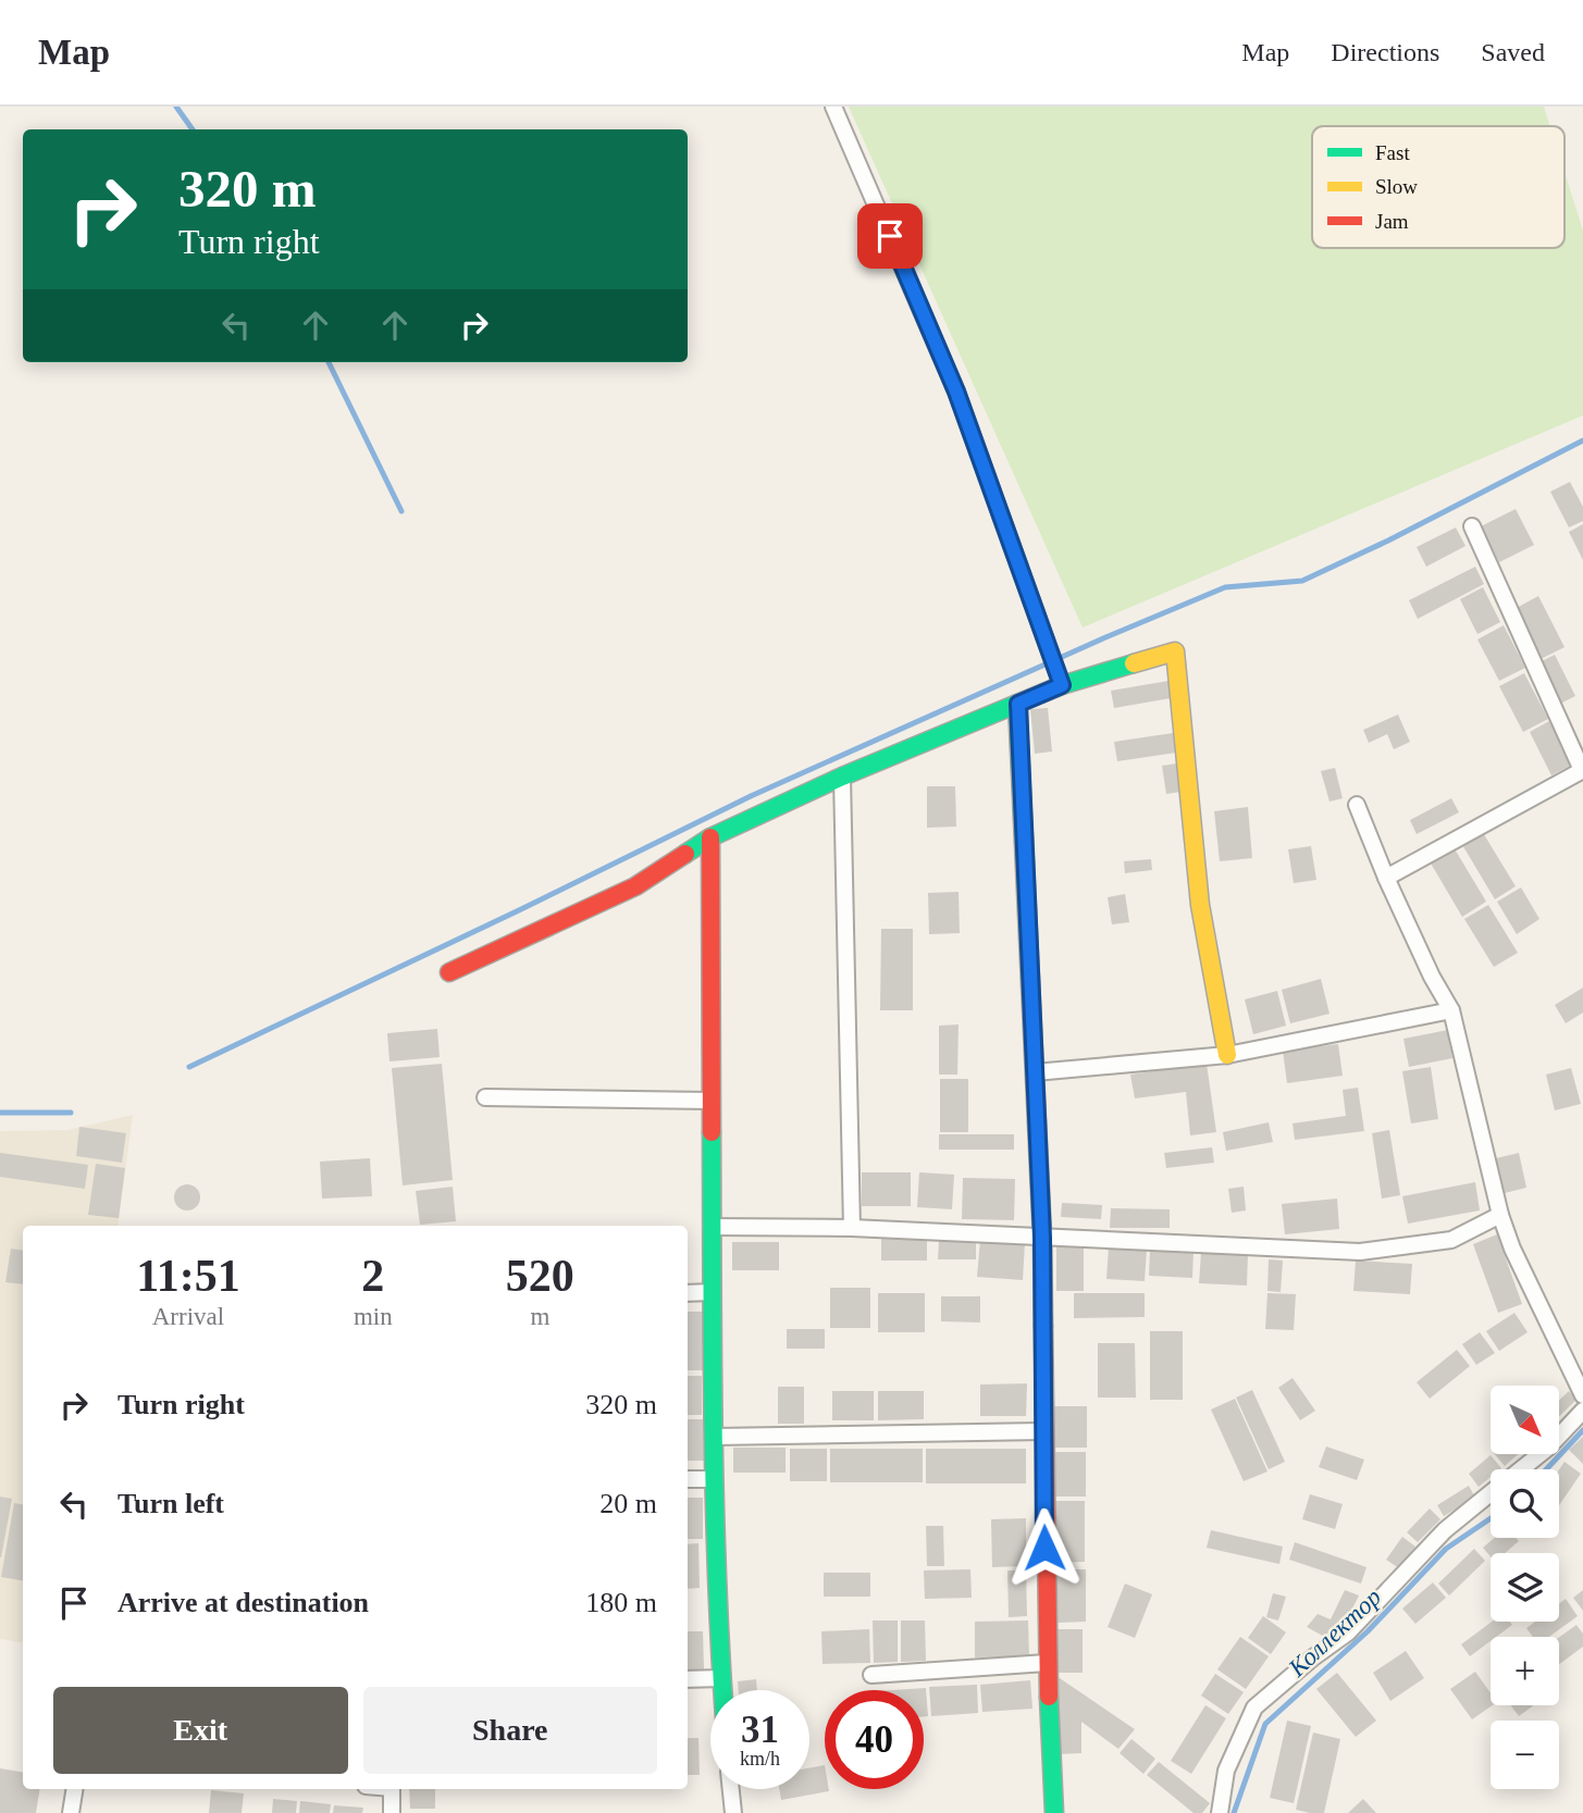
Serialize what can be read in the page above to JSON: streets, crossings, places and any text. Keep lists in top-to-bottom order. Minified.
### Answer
{"water":["Коллектор"],"legend":["Fast","Slow","Jam"],"north":"bottom right","page":{"header":"Map","nav":["Map","Directions","Saved"],"turn":["320 m","Turn right"],"eta":["11:51","Arrival","2","min","520","m"],"list":[{"name":"Turn right","value":"320 m"},{"name":"Turn left","value":"20 m"},{"name":"Arrive at destination","value":"180 m"}],"map_buttons":["+","−"],"buttons":["Exit","Share"],"speed":"31 km/h","limit":"40"}}
